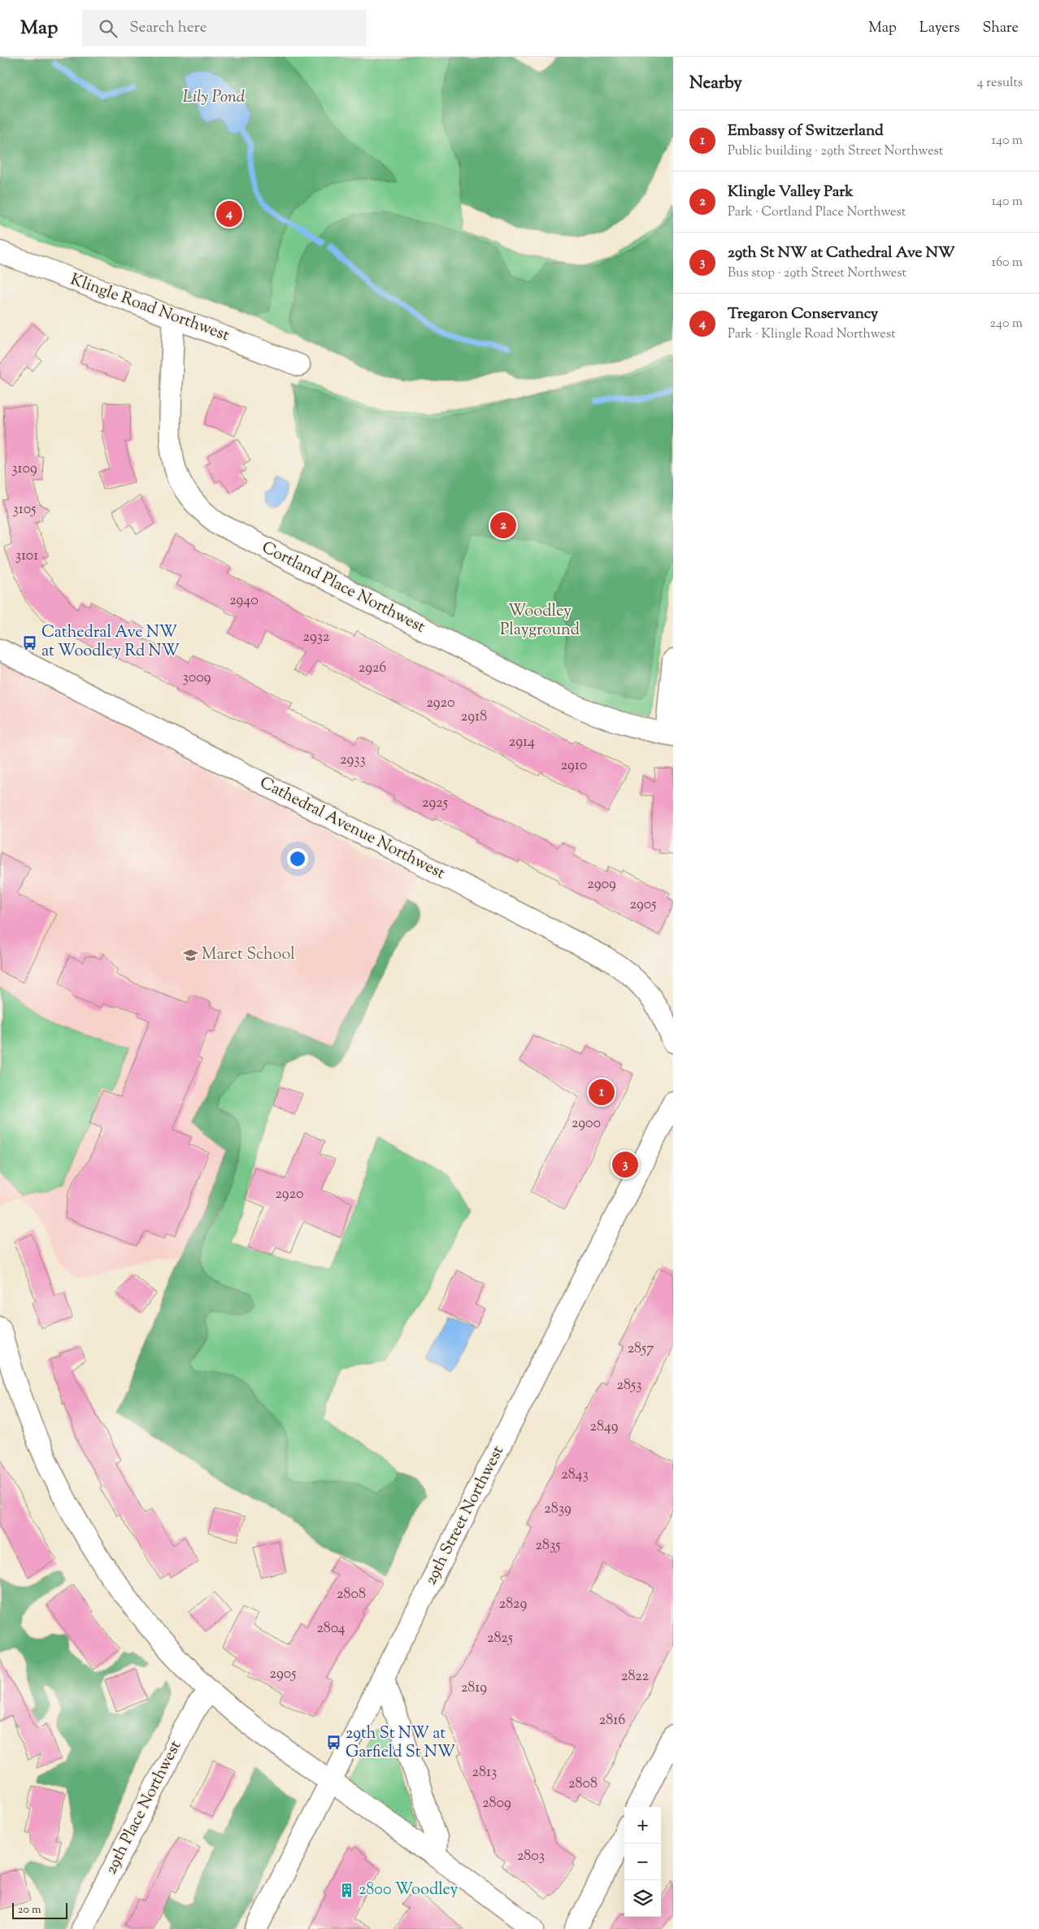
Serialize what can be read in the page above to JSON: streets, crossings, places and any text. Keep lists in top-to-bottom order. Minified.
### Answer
{"streets":{"street":["Klingle Road Northwest","Cortland Place Northwest","Cathedral Avenue Northwest","29th Street Northwest","29th Place Northwest"]},"crossings":[["Klingle Road Northwest","Cortland Place Northwest"]],"water":["Lily Pond"],"parks":["Woodley Playground"],"places":{"bus stop":["Cathedral Ave NW at Woodley Rd NW","29th St NW at Garfield St NW"],"school or university":["Maret School"],"building":["2800 Woodley"]},"house_numbers":["3109","3105","3101","2940","2932","2926","3009","2920","2918","2914","2933","2910","2925","2909","2905","2900","2920","2857","2853","2849","2843","2839","2835","2808","2829","2804","2825","2905","2822","2819","2816","2813","2808","2809","2803"],"scale_bar":"20 m","page":{"header":"Map","search":"Search here","nav":["Map","Layers","Share"],"heading":["Nearby","4 results"],"list":[{"mark":"1","name":"Embassy of Switzerland","note":"Public building · 29th Street Northwest","value":"140 m"},{"mark":"2","name":"Klingle Valley Park","note":"Park · Cortland Place Northwest","value":"140 m"},{"mark":"3","name":"29th St NW at Cathedral Ave NW","note":"Bus stop · 29th Street Northwest","value":"160 m"},{"mark":"4","name":"Tregaron Conservancy","note":"Park · Klingle Road Northwest","value":"240 m"}],"pins":["4","2","1","3"],"map_buttons":["+","−"],"scale":"20 m"}}
